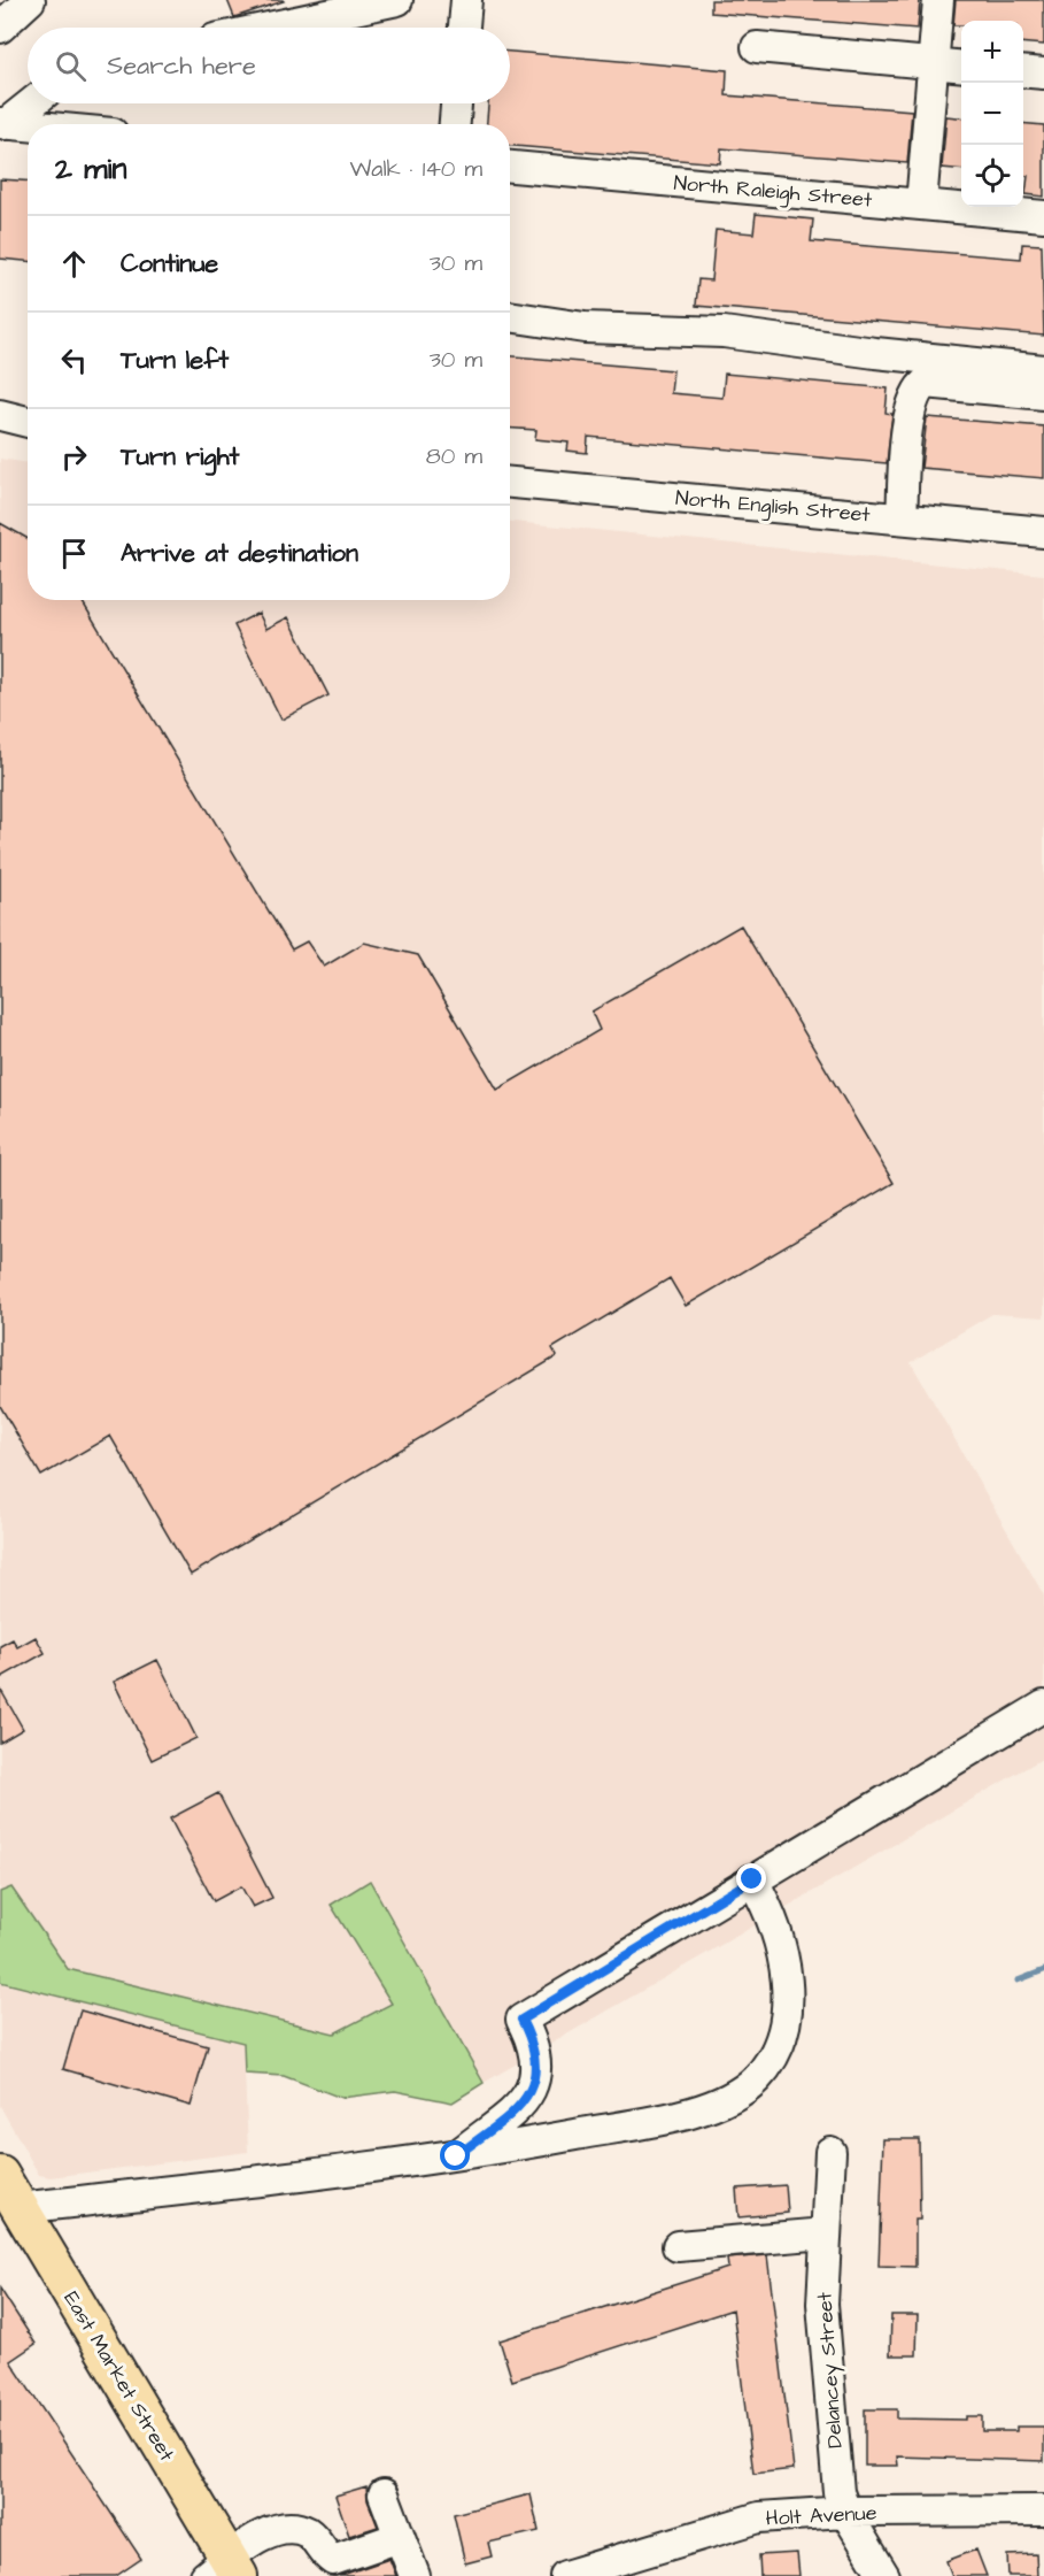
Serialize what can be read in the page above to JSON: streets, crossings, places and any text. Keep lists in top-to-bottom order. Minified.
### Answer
{"streets":{"main road":["East Market Street"],"street":["North Raleigh Street","North English Street","Delancey Street","Holt Avenue"]},"crossings":[["Delancey Street","Holt Avenue"]],"page":{"map_buttons":["+","−"],"search":"Search here","heading":["2 min","Walk · 140 m"],"list":[["Continue","30 m"],["Turn left","30 m"],["Turn right","80 m"],"Arrive at destination"]}}
